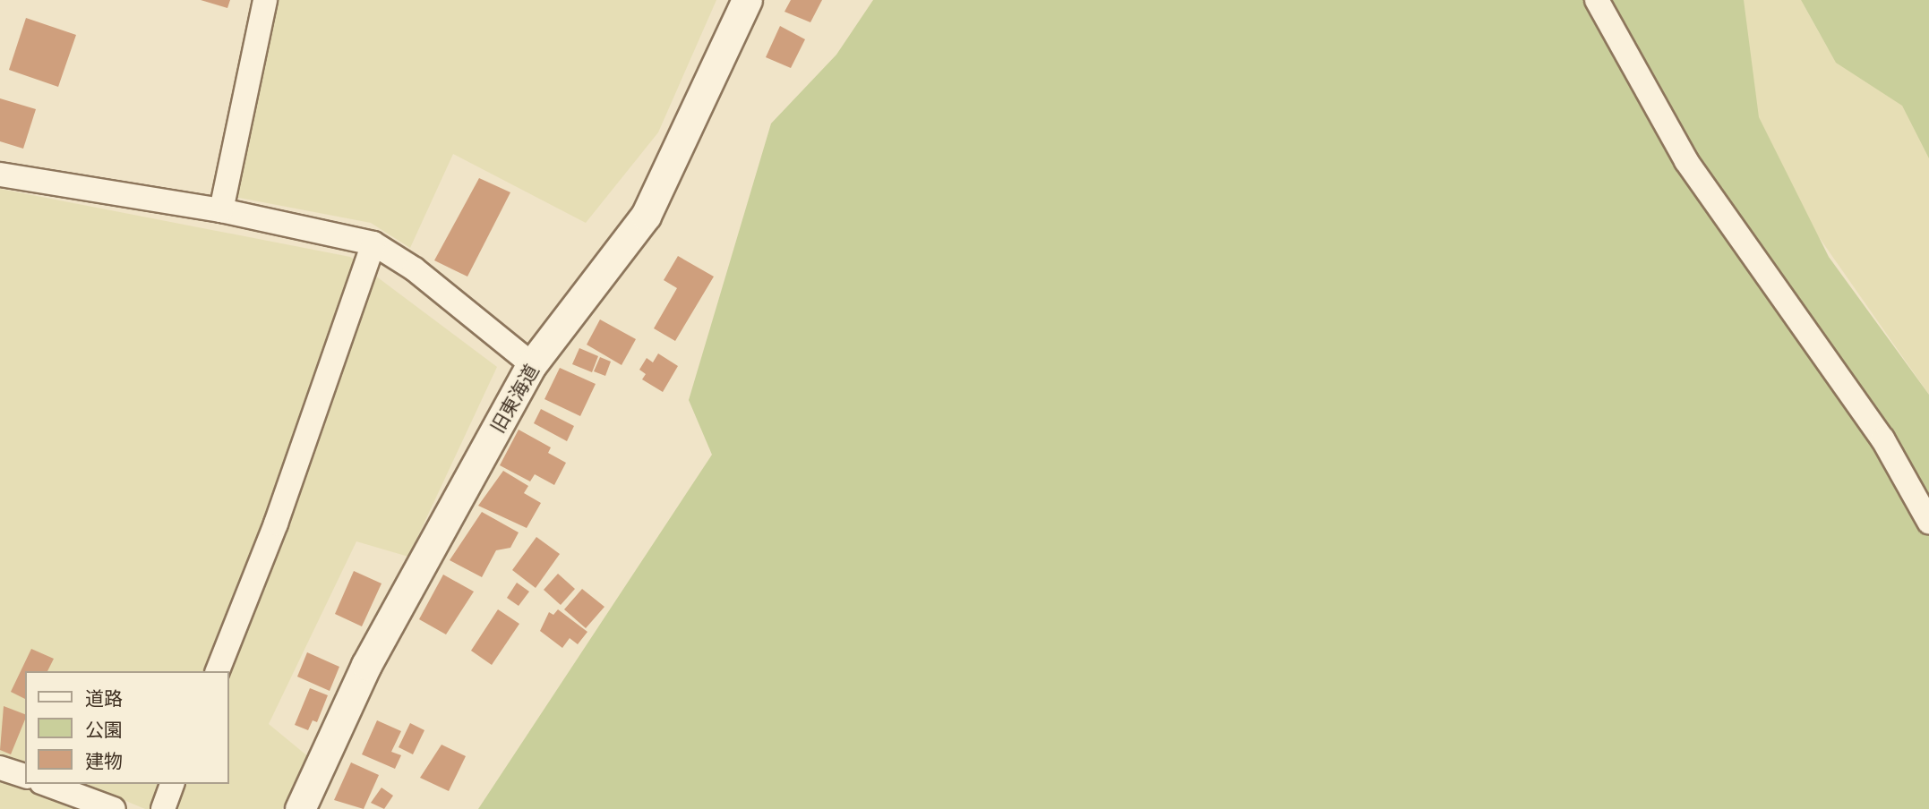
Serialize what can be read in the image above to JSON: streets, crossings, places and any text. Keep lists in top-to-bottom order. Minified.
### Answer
{"streets":{"street":["旧東海道"]},"legend":["道路","公園","建物"]}
